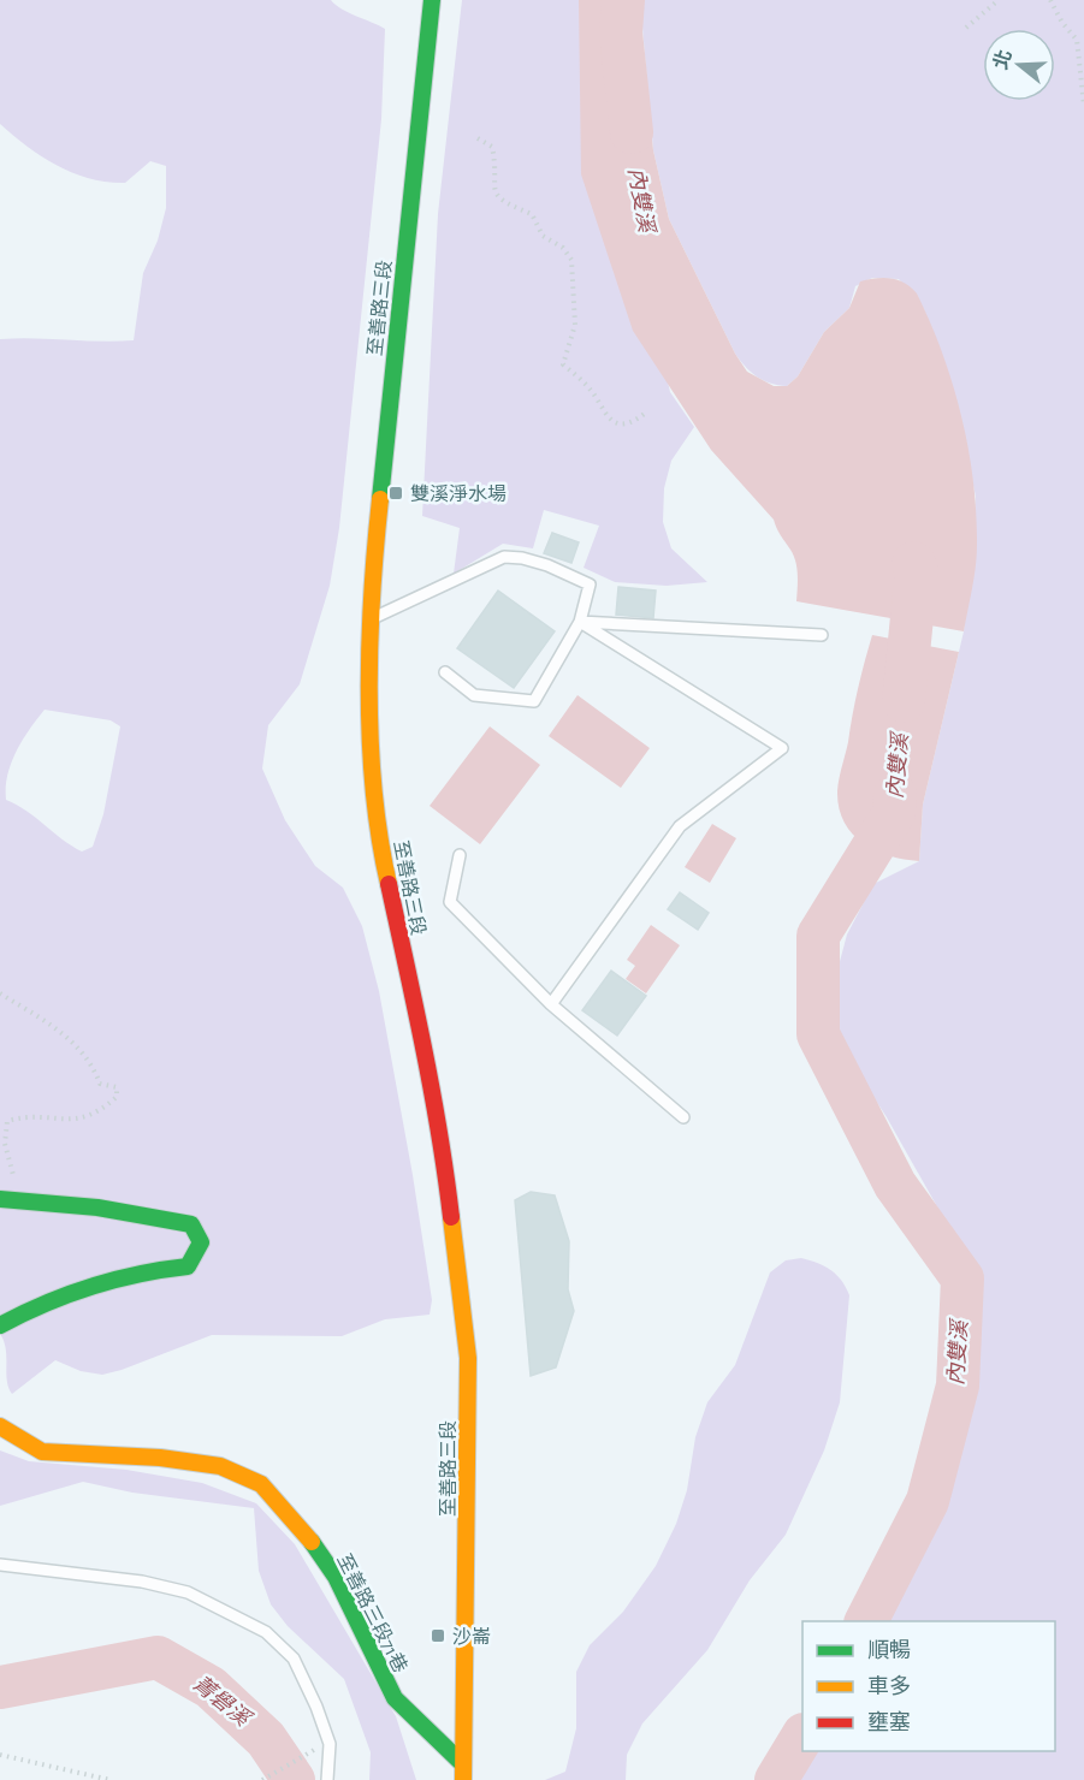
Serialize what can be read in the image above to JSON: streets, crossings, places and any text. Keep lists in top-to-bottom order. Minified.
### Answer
{"streets":{"street":["至善路三段","至善路三段71巷"]},"crossings":[["至善路三段","至善路三段71巷"]],"water":["內雙溪","菁礐溪"],"places":{"transit":["雙溪淨水場","沙崙"]},"legend":["順暢","車多","壅塞"],"north":"left"}
